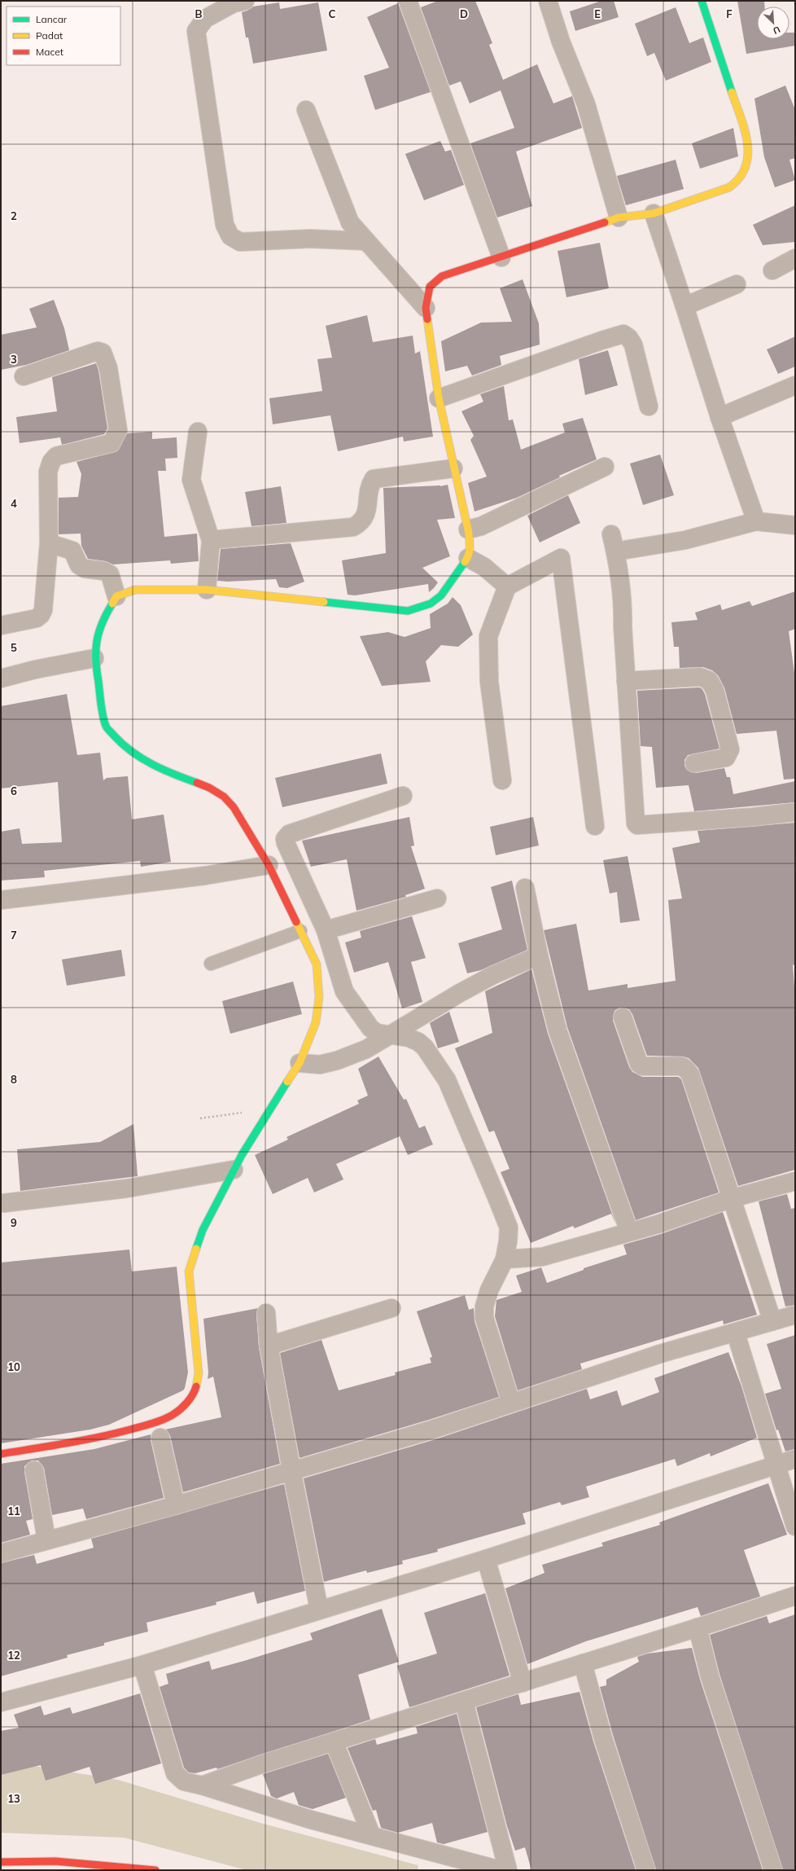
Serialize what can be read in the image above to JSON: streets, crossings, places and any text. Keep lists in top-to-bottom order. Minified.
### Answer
{"legend":["Lancar","Padat","Macet"],"north":"bottom right","grid":{"columns":["B","C","D","E","F"],"rows":["2","3","4","5","6","7","8","9","10","11","12","13"]}}
